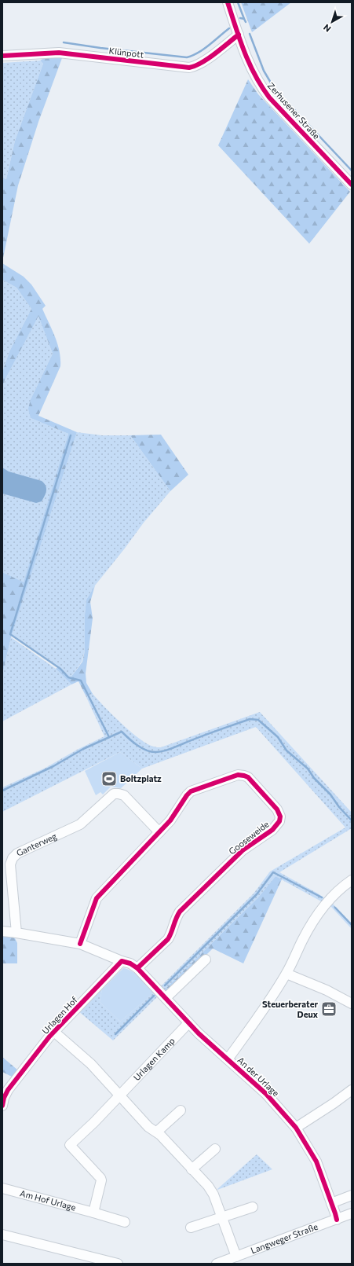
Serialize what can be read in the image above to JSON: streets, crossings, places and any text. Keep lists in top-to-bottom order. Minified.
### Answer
{"streets":{"street":["Klünpott","Zerhusener Straße","Gooseweide","Ganterweg","Urlagen Hof","Urlagen Kamp","An der Urlage","Am Hof Urlage","Langweger Straße"]},"crossings":[["Klünpott","Zerhusener Straße"],["Gooseweide","Ganterweg"],["Gooseweide","An der Urlage"],["Urlagen Hof","Urlagen Kamp"],["Urlagen Kamp","An der Urlage"],["Urlagen Kamp","Am Hof Urlage"],["An der Urlage","Langweger Straße"]],"places":{"sports":["Boltzplatz"],"office":["Steuerberater Deux"]},"north":"bottom left"}
